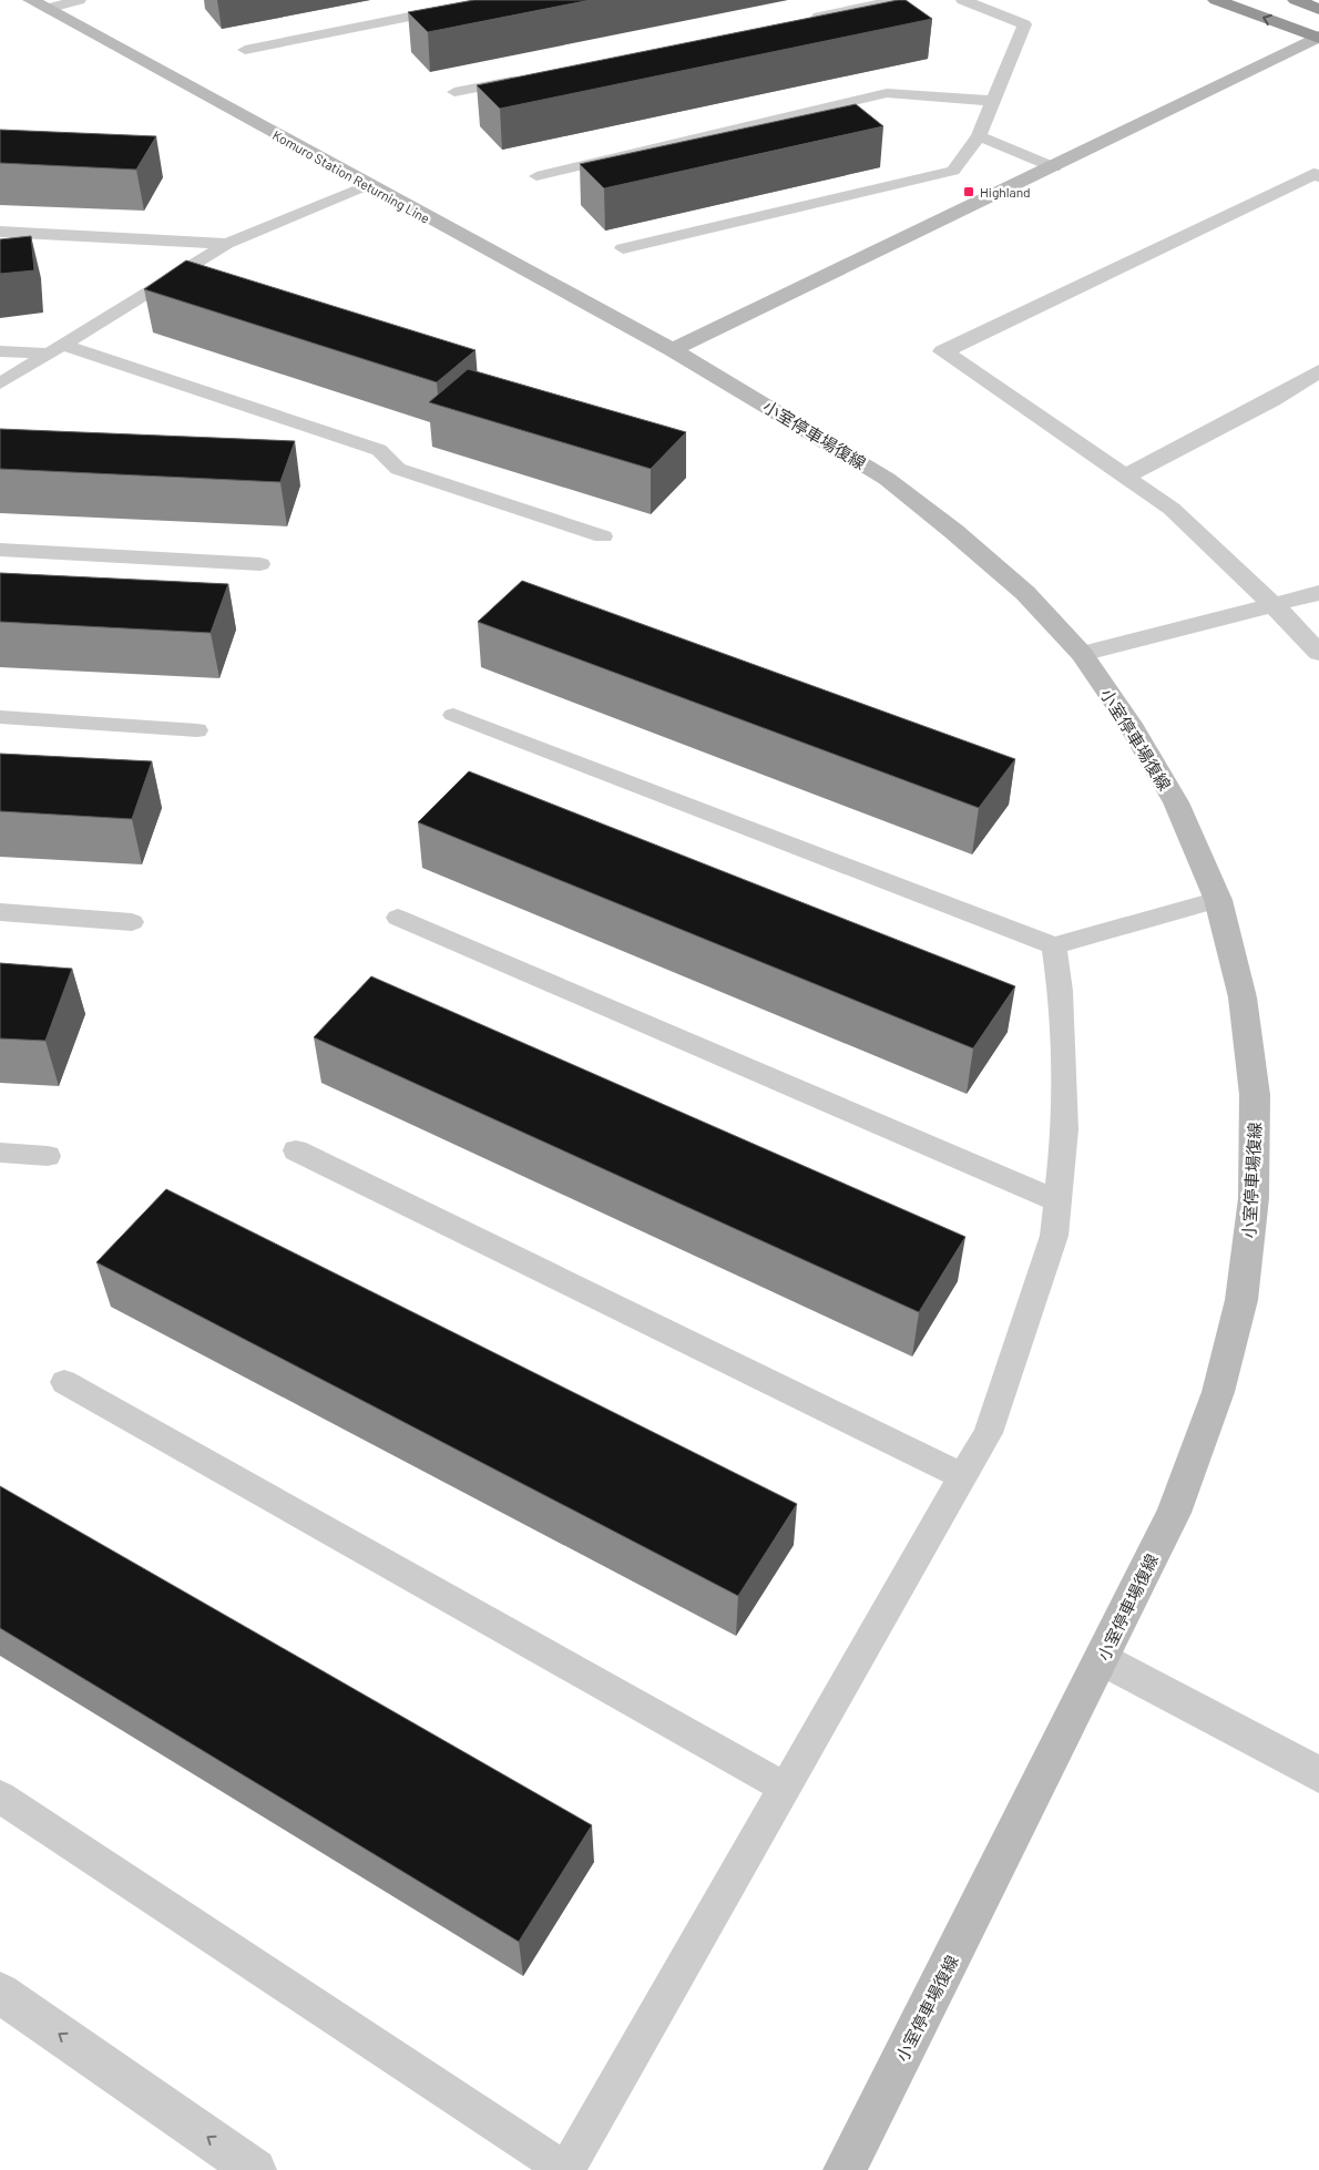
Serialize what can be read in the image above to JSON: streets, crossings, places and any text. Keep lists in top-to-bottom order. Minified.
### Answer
{"streets":{"main road":["Komuro Station Returning Line","小室停車場復線"]},"crossings":[["Komuro Station Returning Line","小室停車場復線"]],"places":{"transit":["Highland"]}}
